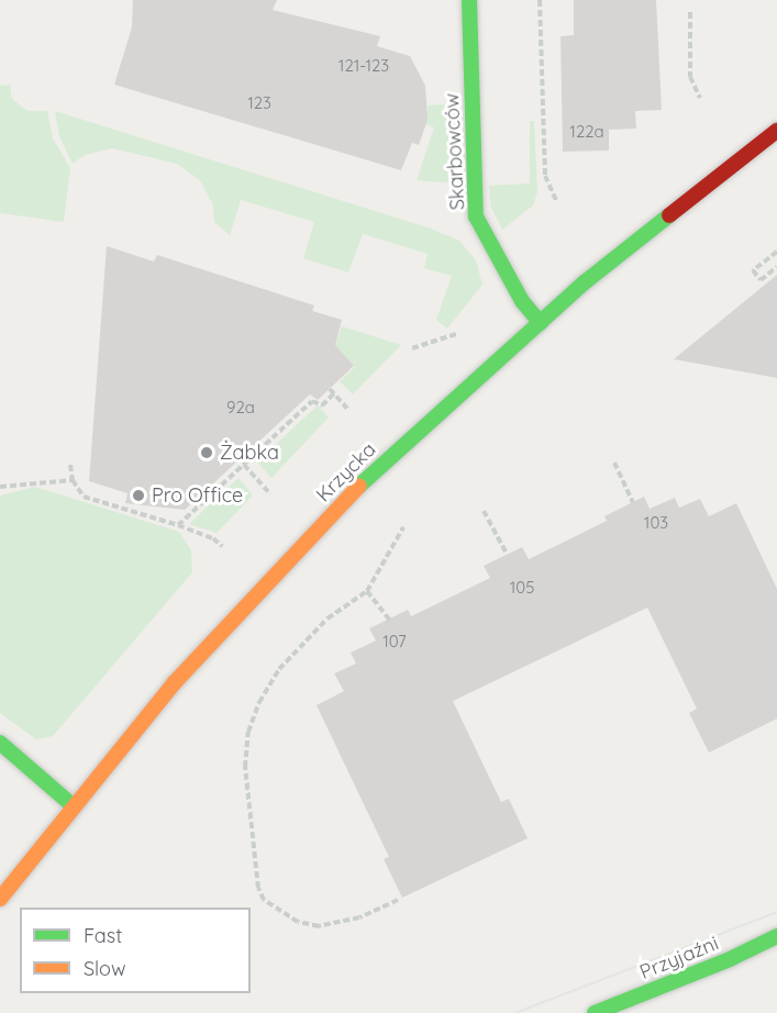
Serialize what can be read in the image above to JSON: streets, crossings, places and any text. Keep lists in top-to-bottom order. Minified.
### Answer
{"streets":{"street":["Skarbowców","Krzycka","Przyjaźni"]},"crossings":[["Skarbowców","Krzycka"]],"places":["Żabka","Pro Office"],"house_numbers":["121-123","123","122a","92a","103","105","107"],"legend":["Fast","Slow"]}
